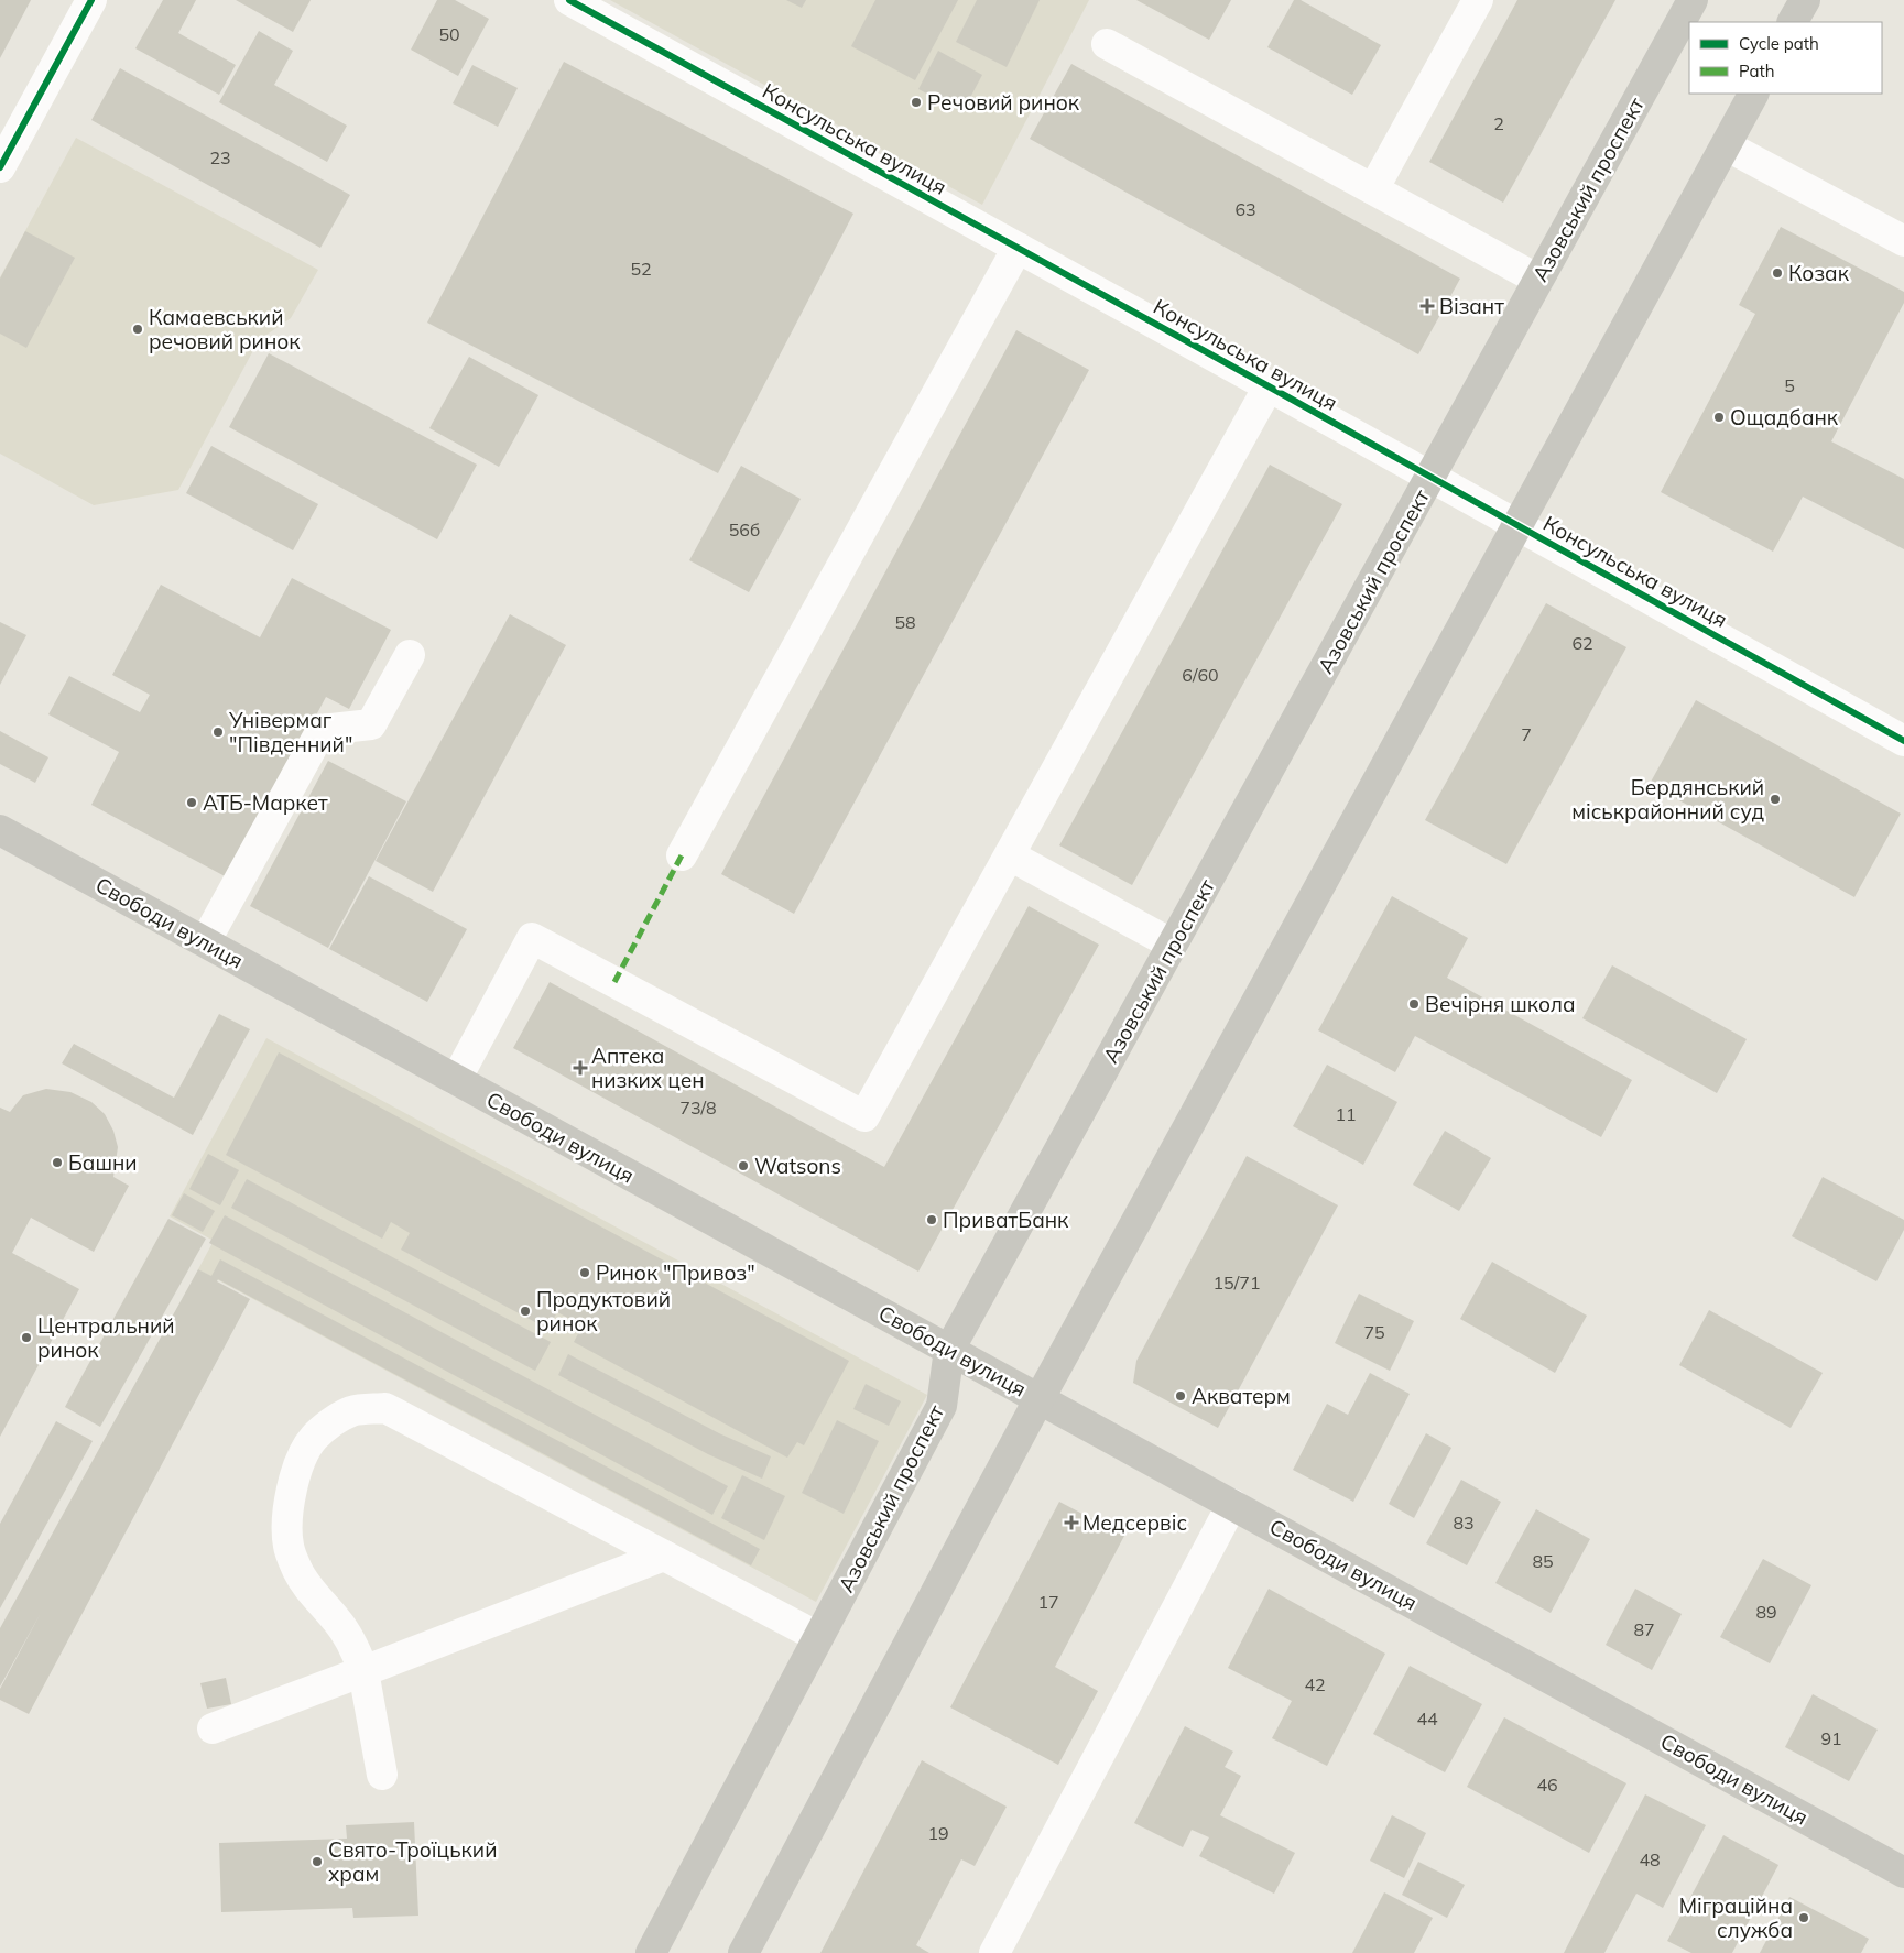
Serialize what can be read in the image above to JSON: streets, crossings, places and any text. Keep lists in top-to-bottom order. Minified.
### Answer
{"streets":{"main road":["Азовський проспект","Свободи вулиця"],"street":["Консульська вулиця"]},"crossings":[["Консульська вулиця","Азовський проспект"],["Азовський проспект","Свободи вулиця"]],"places":{"other":["Речовий ринок","Козак","Камаевський речовий ринок","Ощадбанк","Універмаг \"Південний\"","Бердянський міськрайонний суд","АТБ-Маркет","Вечірня школа","Башни","Watsons","ПриватБанк","Ринок \"Привоз\"","Продуктовий ринок","Центральний ринок","Акватерм","Свято-Троїцький храм","Міграційна служба"],"health":["Візант","Аптека низких цен","Медсервіс"]},"house_numbers":["50","2","23","63","52","5","56б","58","62","6/60","7","73/8","11","15/71","75","83","85","17","89","87","42","44","91","46","19","48"],"legend":["Cycle path","Path"]}
